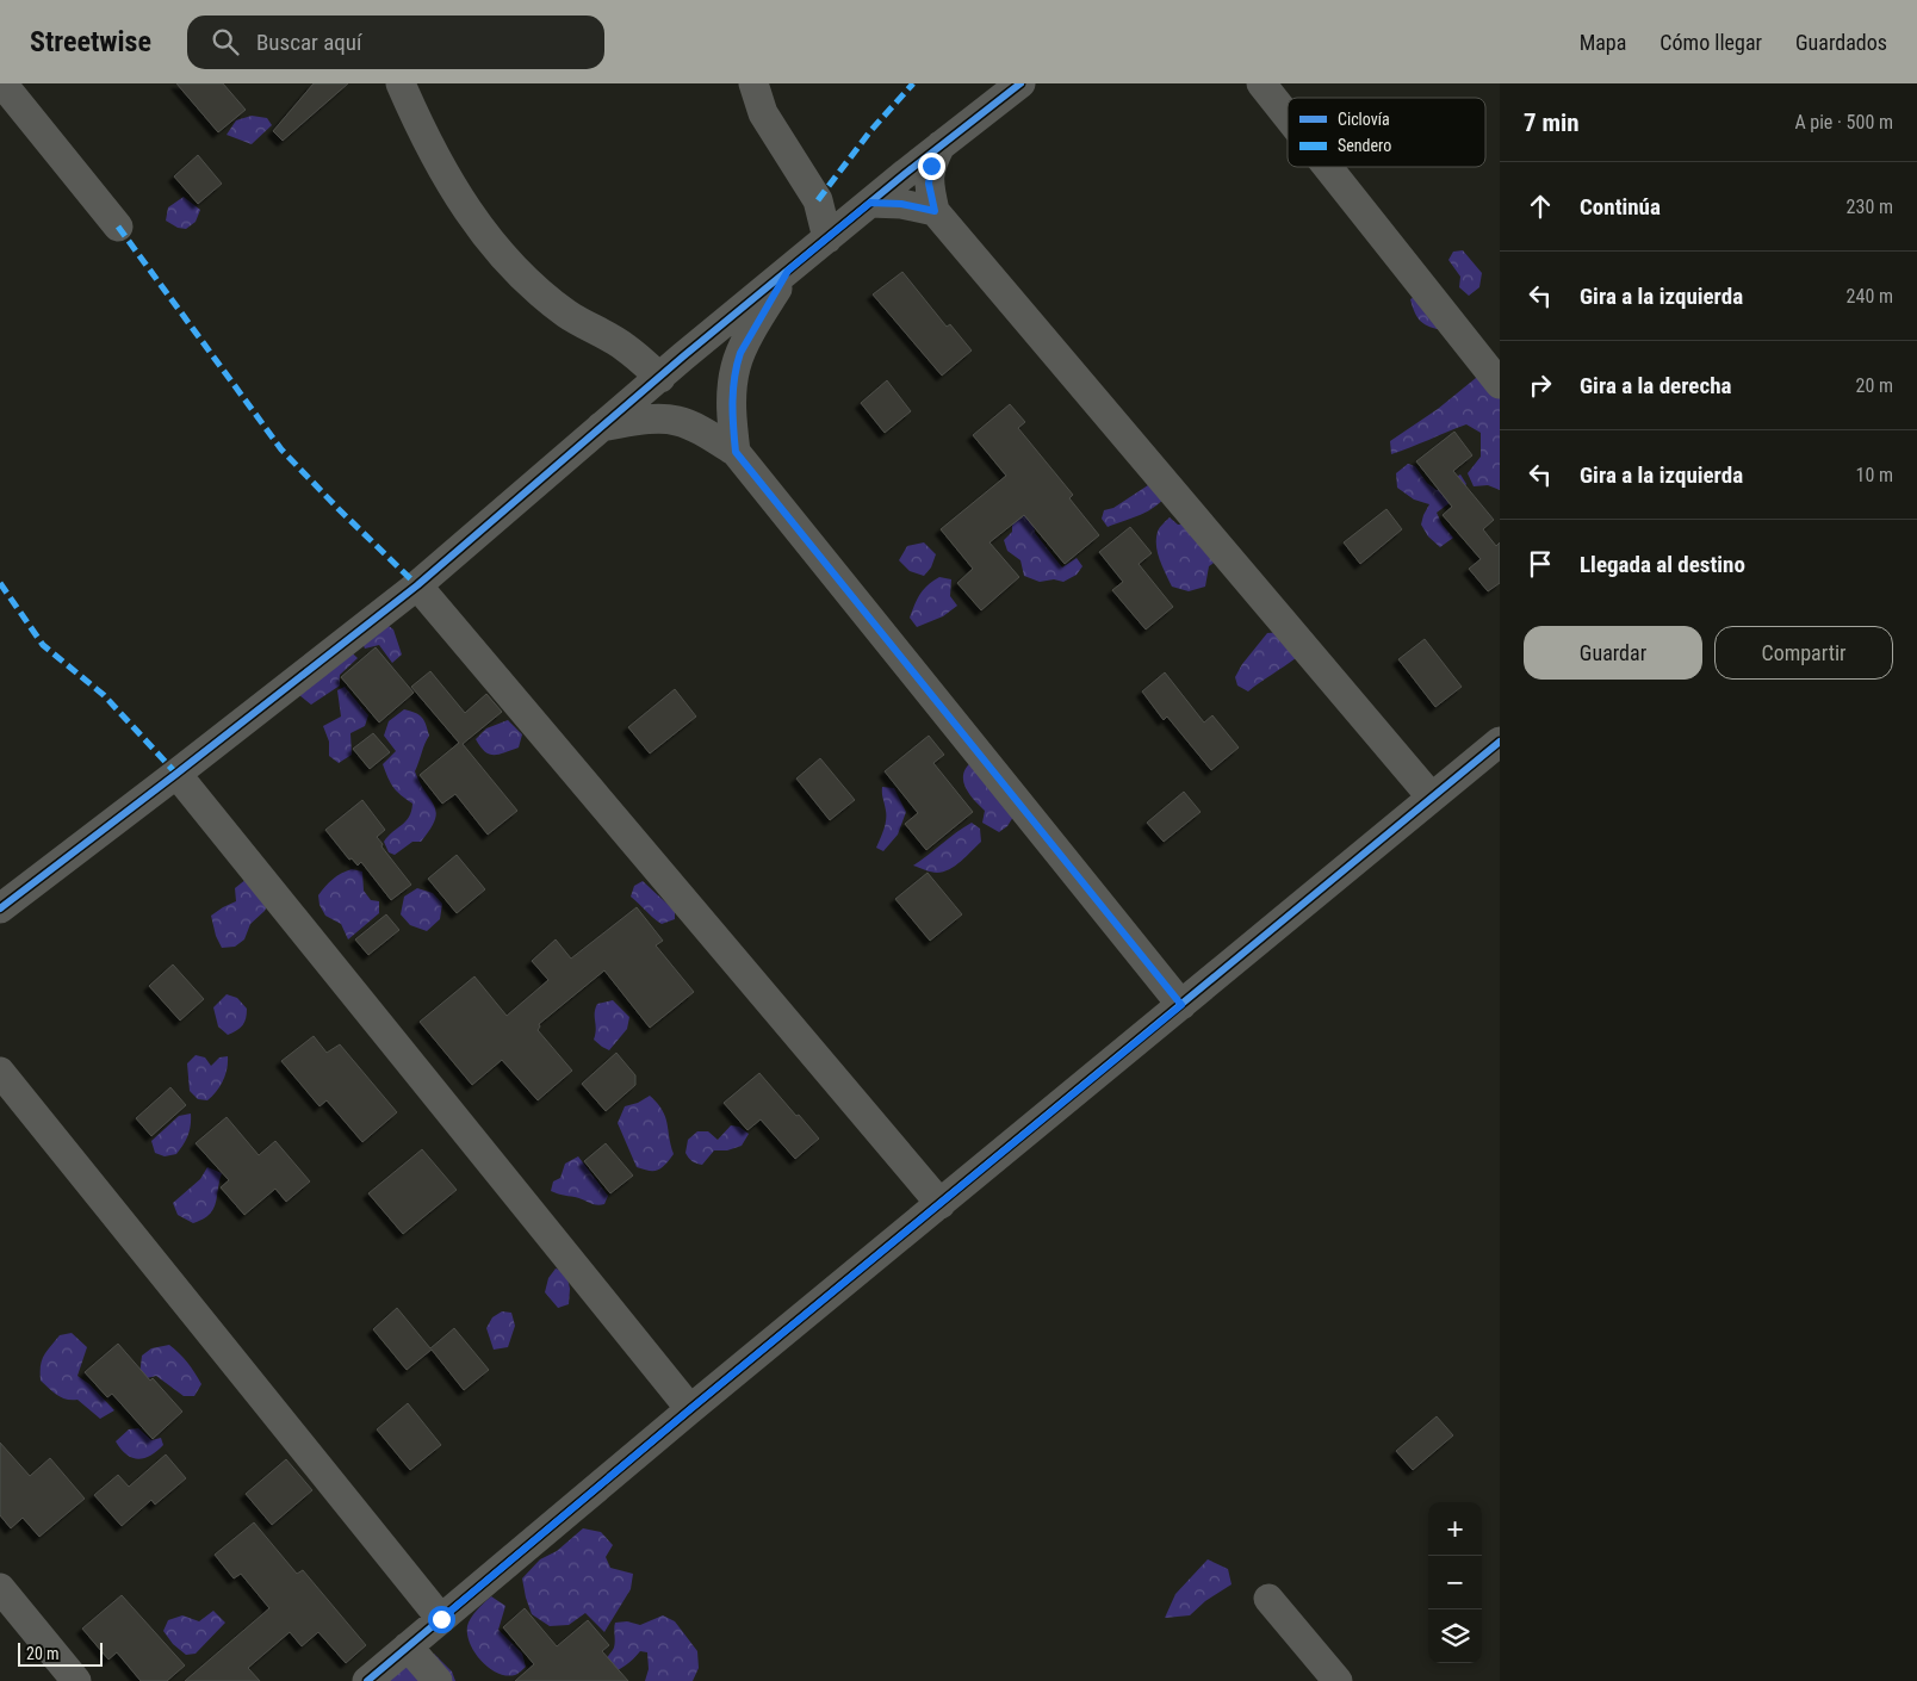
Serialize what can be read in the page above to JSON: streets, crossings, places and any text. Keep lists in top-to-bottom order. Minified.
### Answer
{"legend":["Ciclovía","Sendero"],"scale_bar":"20 m","page":{"header":"Streetwise","search":"Buscar aquí","nav":["Mapa","Cómo llegar","Guardados"],"heading":["7 min","A pie · 500 m"],"list":[["Continúa","230 m"],["Gira a la izquierda","240 m"],["Gira a la derecha","20 m"],["Gira a la izquierda","10 m"],"Llegada al destino"],"buttons":["Guardar","Compartir"],"map_buttons":["+","−"],"scale":"20 m"}}
